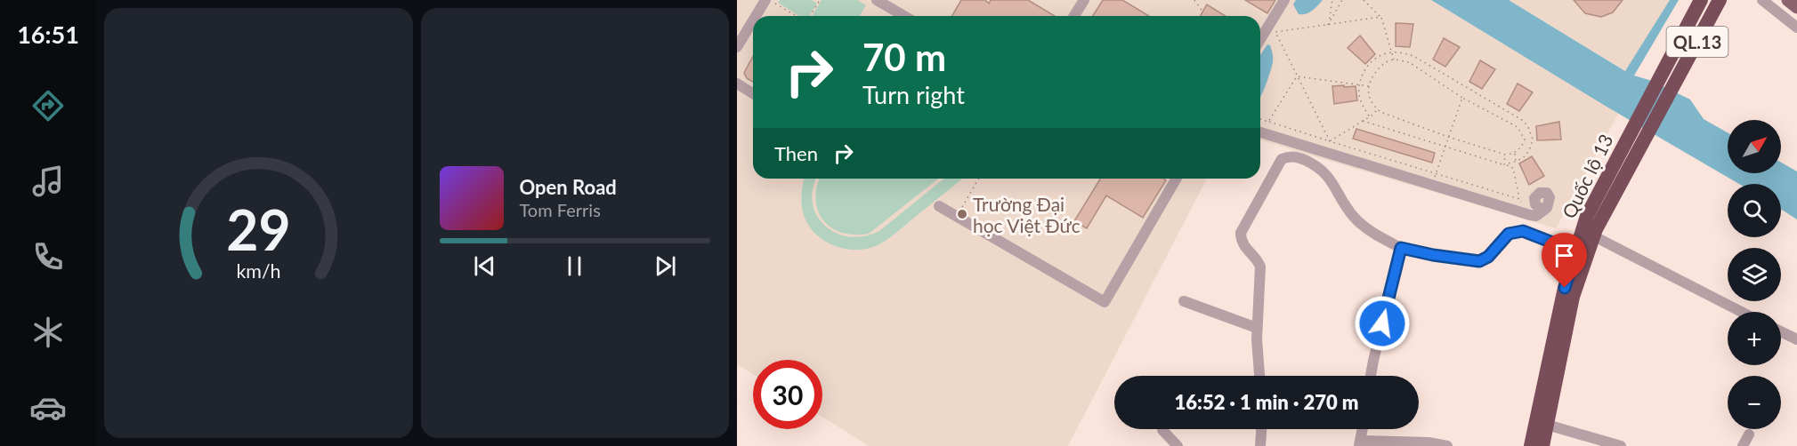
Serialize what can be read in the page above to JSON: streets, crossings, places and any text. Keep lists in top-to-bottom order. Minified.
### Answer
{"streets":{"highway":["QL.13","Quốc lộ 13"]},"places":["Trường Đại học Việt Đức"],"north":"top right","page":{"tabs":"16:51","turn":["70 m","Turn right"],"map_buttons":["+","−"],"then":"Then","song":["Open Road","Tom Ferris"],"limit":"30","trip":"16:52 · 1 min · 270 m","gauge":["29","km/h"]}}
